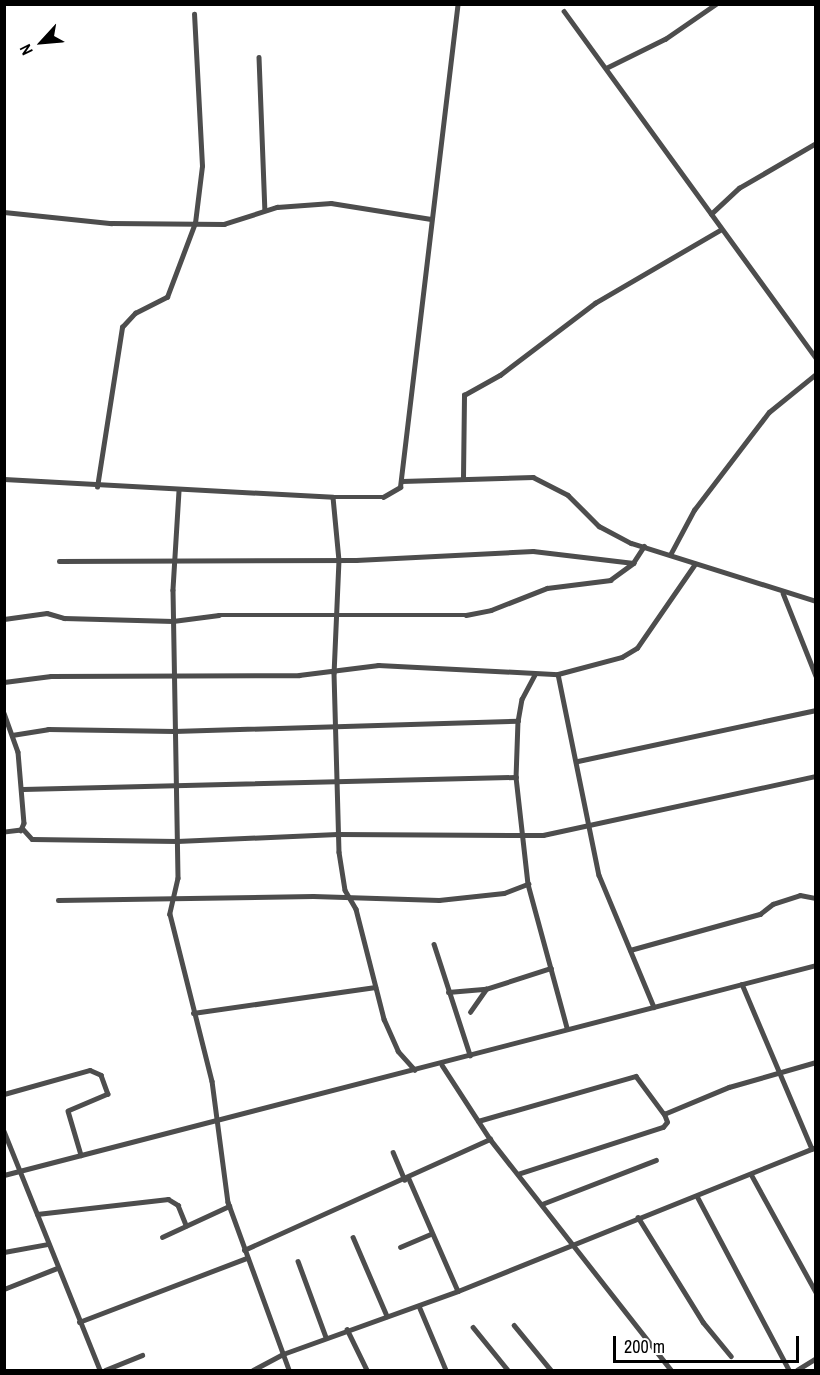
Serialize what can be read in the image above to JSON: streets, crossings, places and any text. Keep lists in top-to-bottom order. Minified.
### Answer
{"scale_bar":"200 m","north":"bottom left"}
